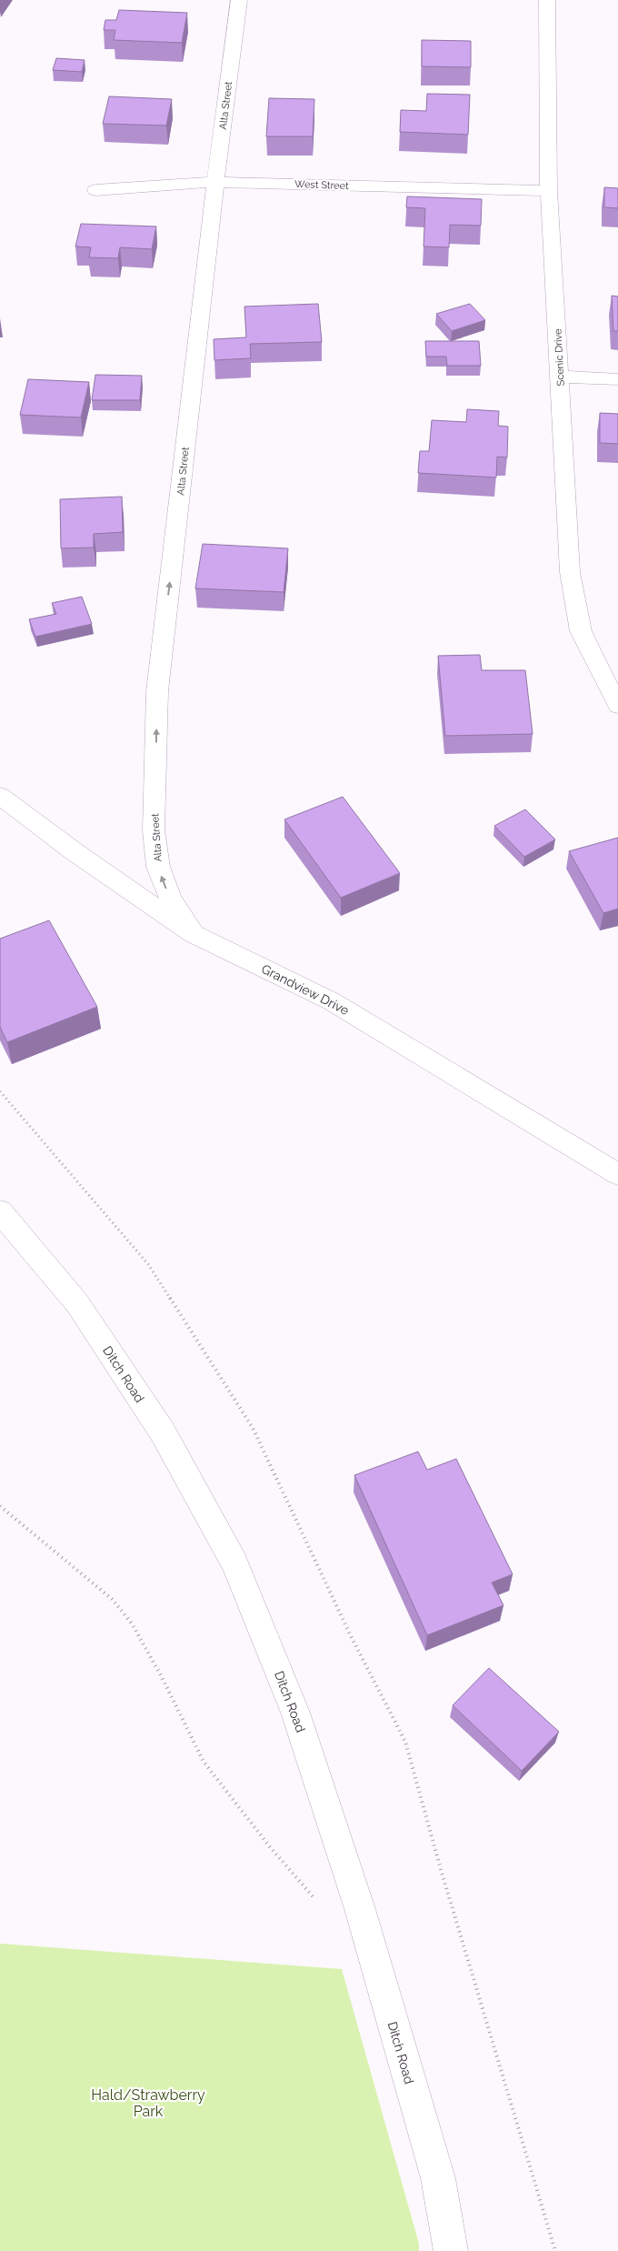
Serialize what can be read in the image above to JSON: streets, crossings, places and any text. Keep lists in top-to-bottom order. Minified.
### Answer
{"streets":{"street":["Alta Street","West Street","Scenic Drive","Grandview Drive","Ditch Road"]},"crossings":[["Alta Street","West Street"],["Alta Street","Grandview Drive"],["West Street","Scenic Drive"]],"one_way":["Alta Street"],"parks":["Hald/Strawberry Park"]}
